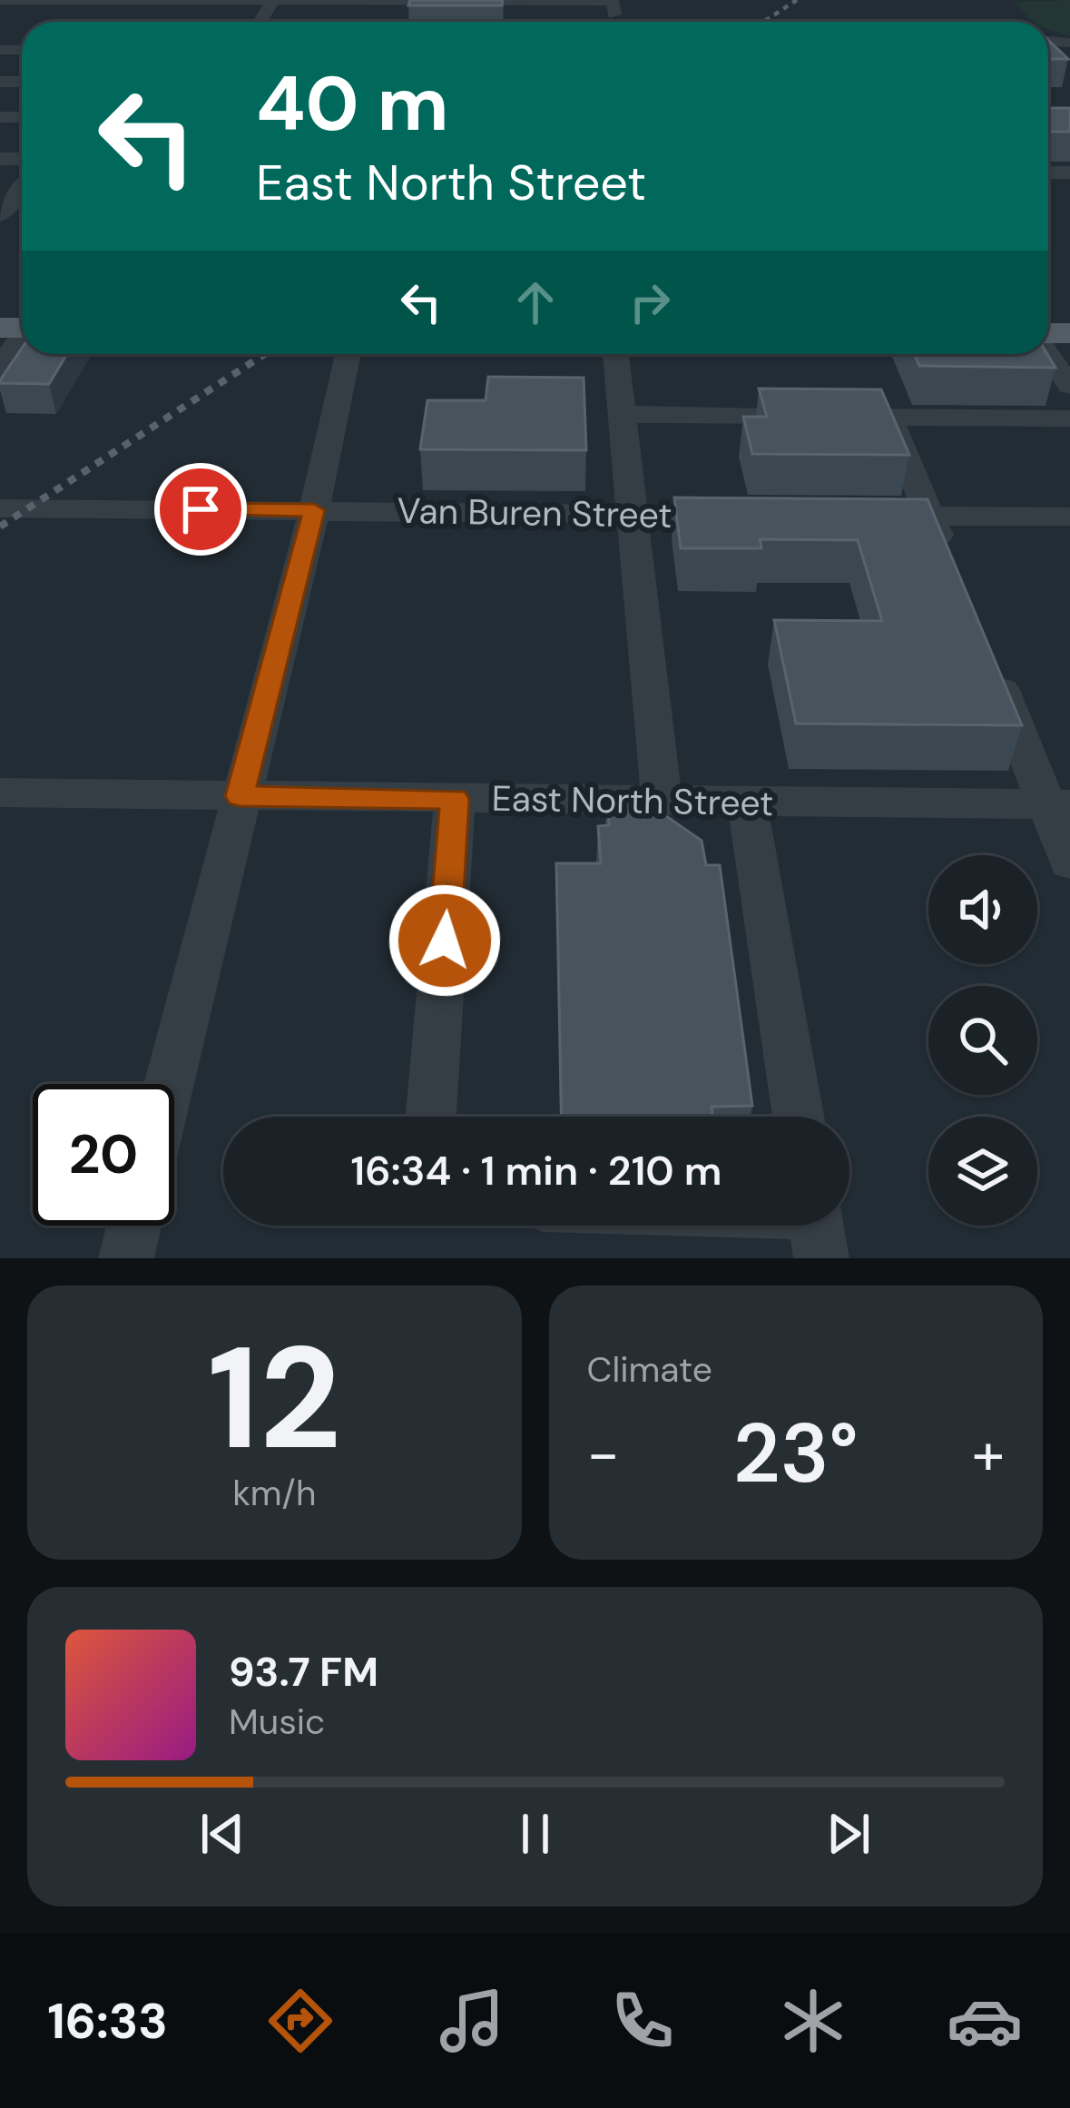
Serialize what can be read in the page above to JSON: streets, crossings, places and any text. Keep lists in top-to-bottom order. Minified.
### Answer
{"streets":{"street":["Van Buren Street","East North Street"]},"page":{"turn":["40 m","East North Street"],"limit":"20","trip":"16:34 · 1 min · 210 m","tile":[["12","km/h"],"Climate"],"heat":["−","23°","+"],"song":["93.7 FM","Music"],"tabs":"16:33"}}
